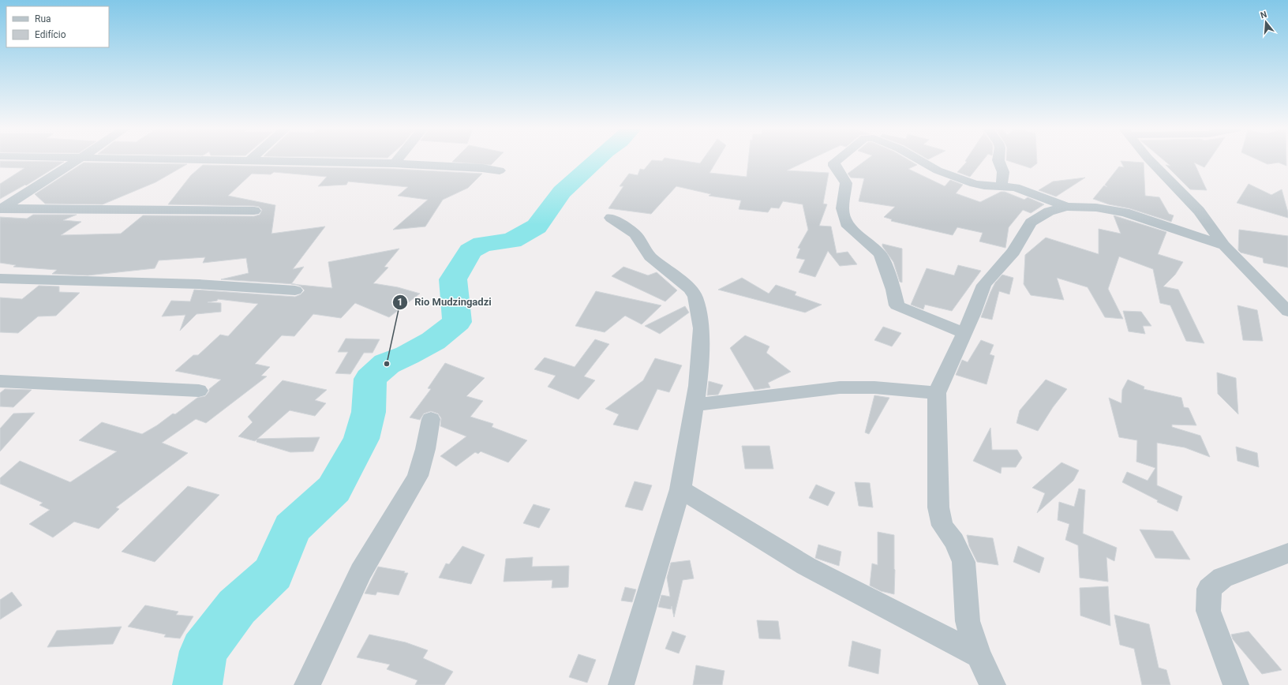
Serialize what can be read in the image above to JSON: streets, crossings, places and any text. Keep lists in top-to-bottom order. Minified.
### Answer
{"places":["Rio Mudzingadzi"],"legend":["Rua","Edifício"],"north":"top"}
